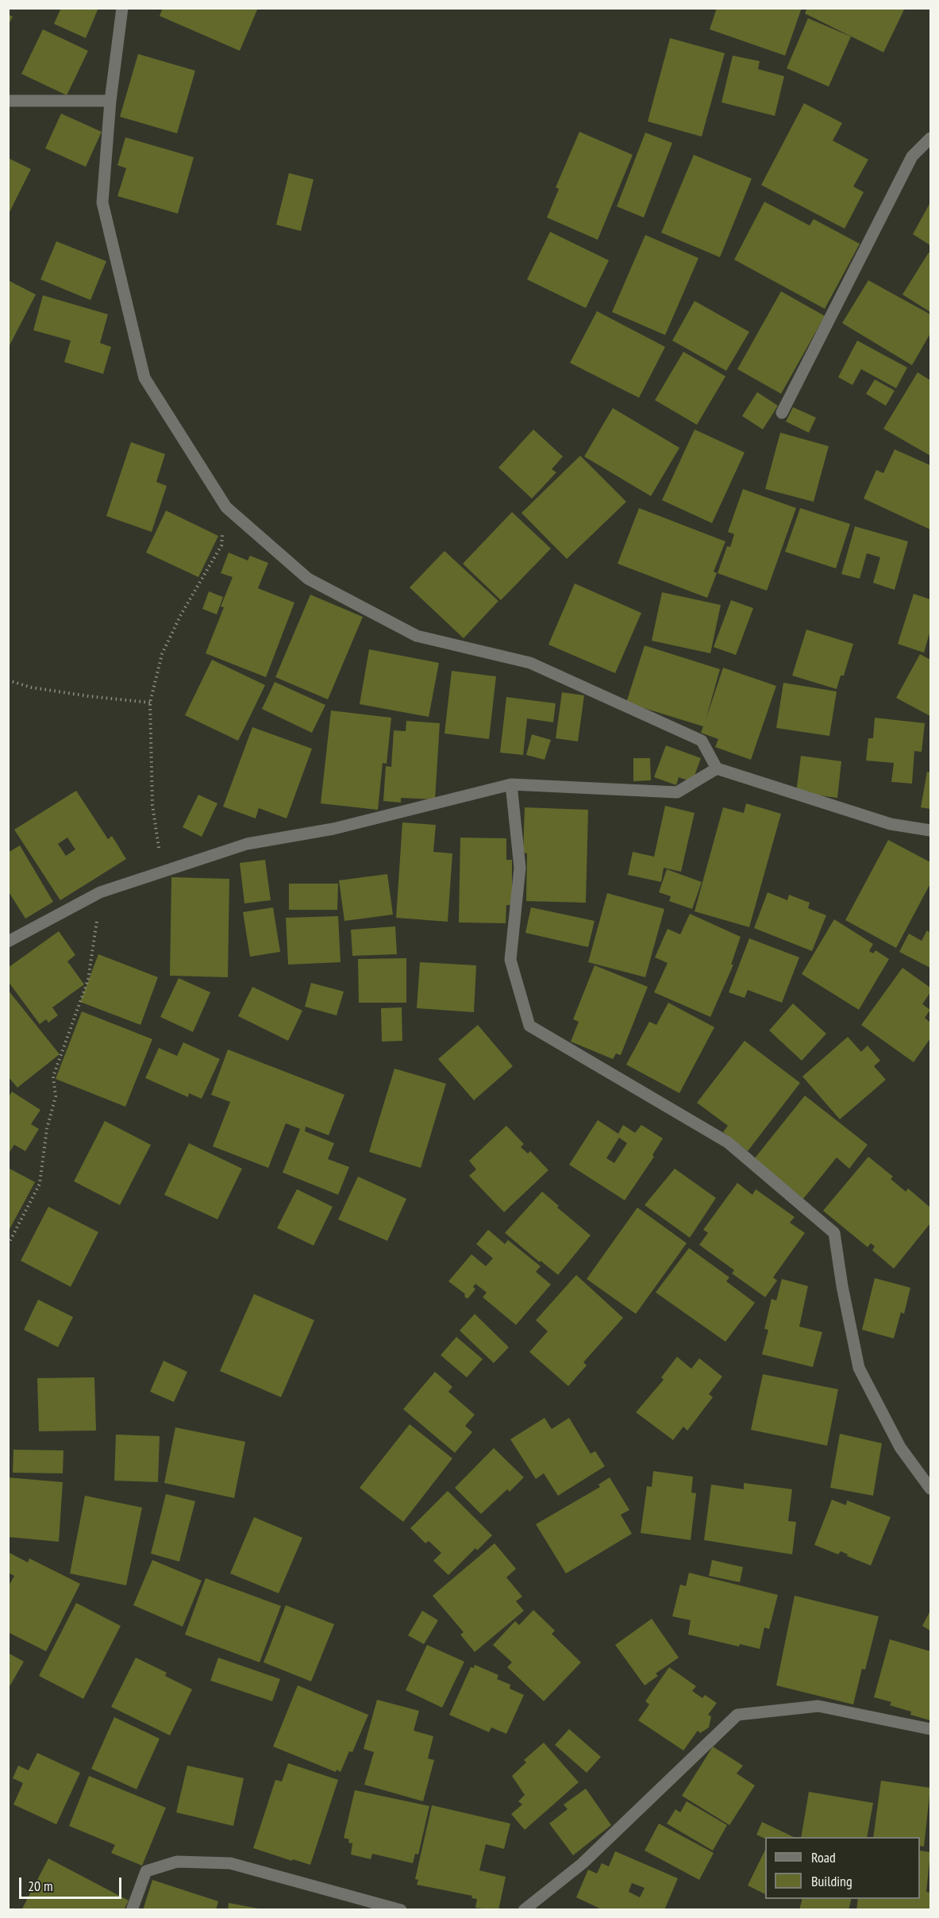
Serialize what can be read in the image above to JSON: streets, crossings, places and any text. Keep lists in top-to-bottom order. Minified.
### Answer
{"legend":["Road","Building"],"scale_bar":"20 m"}
